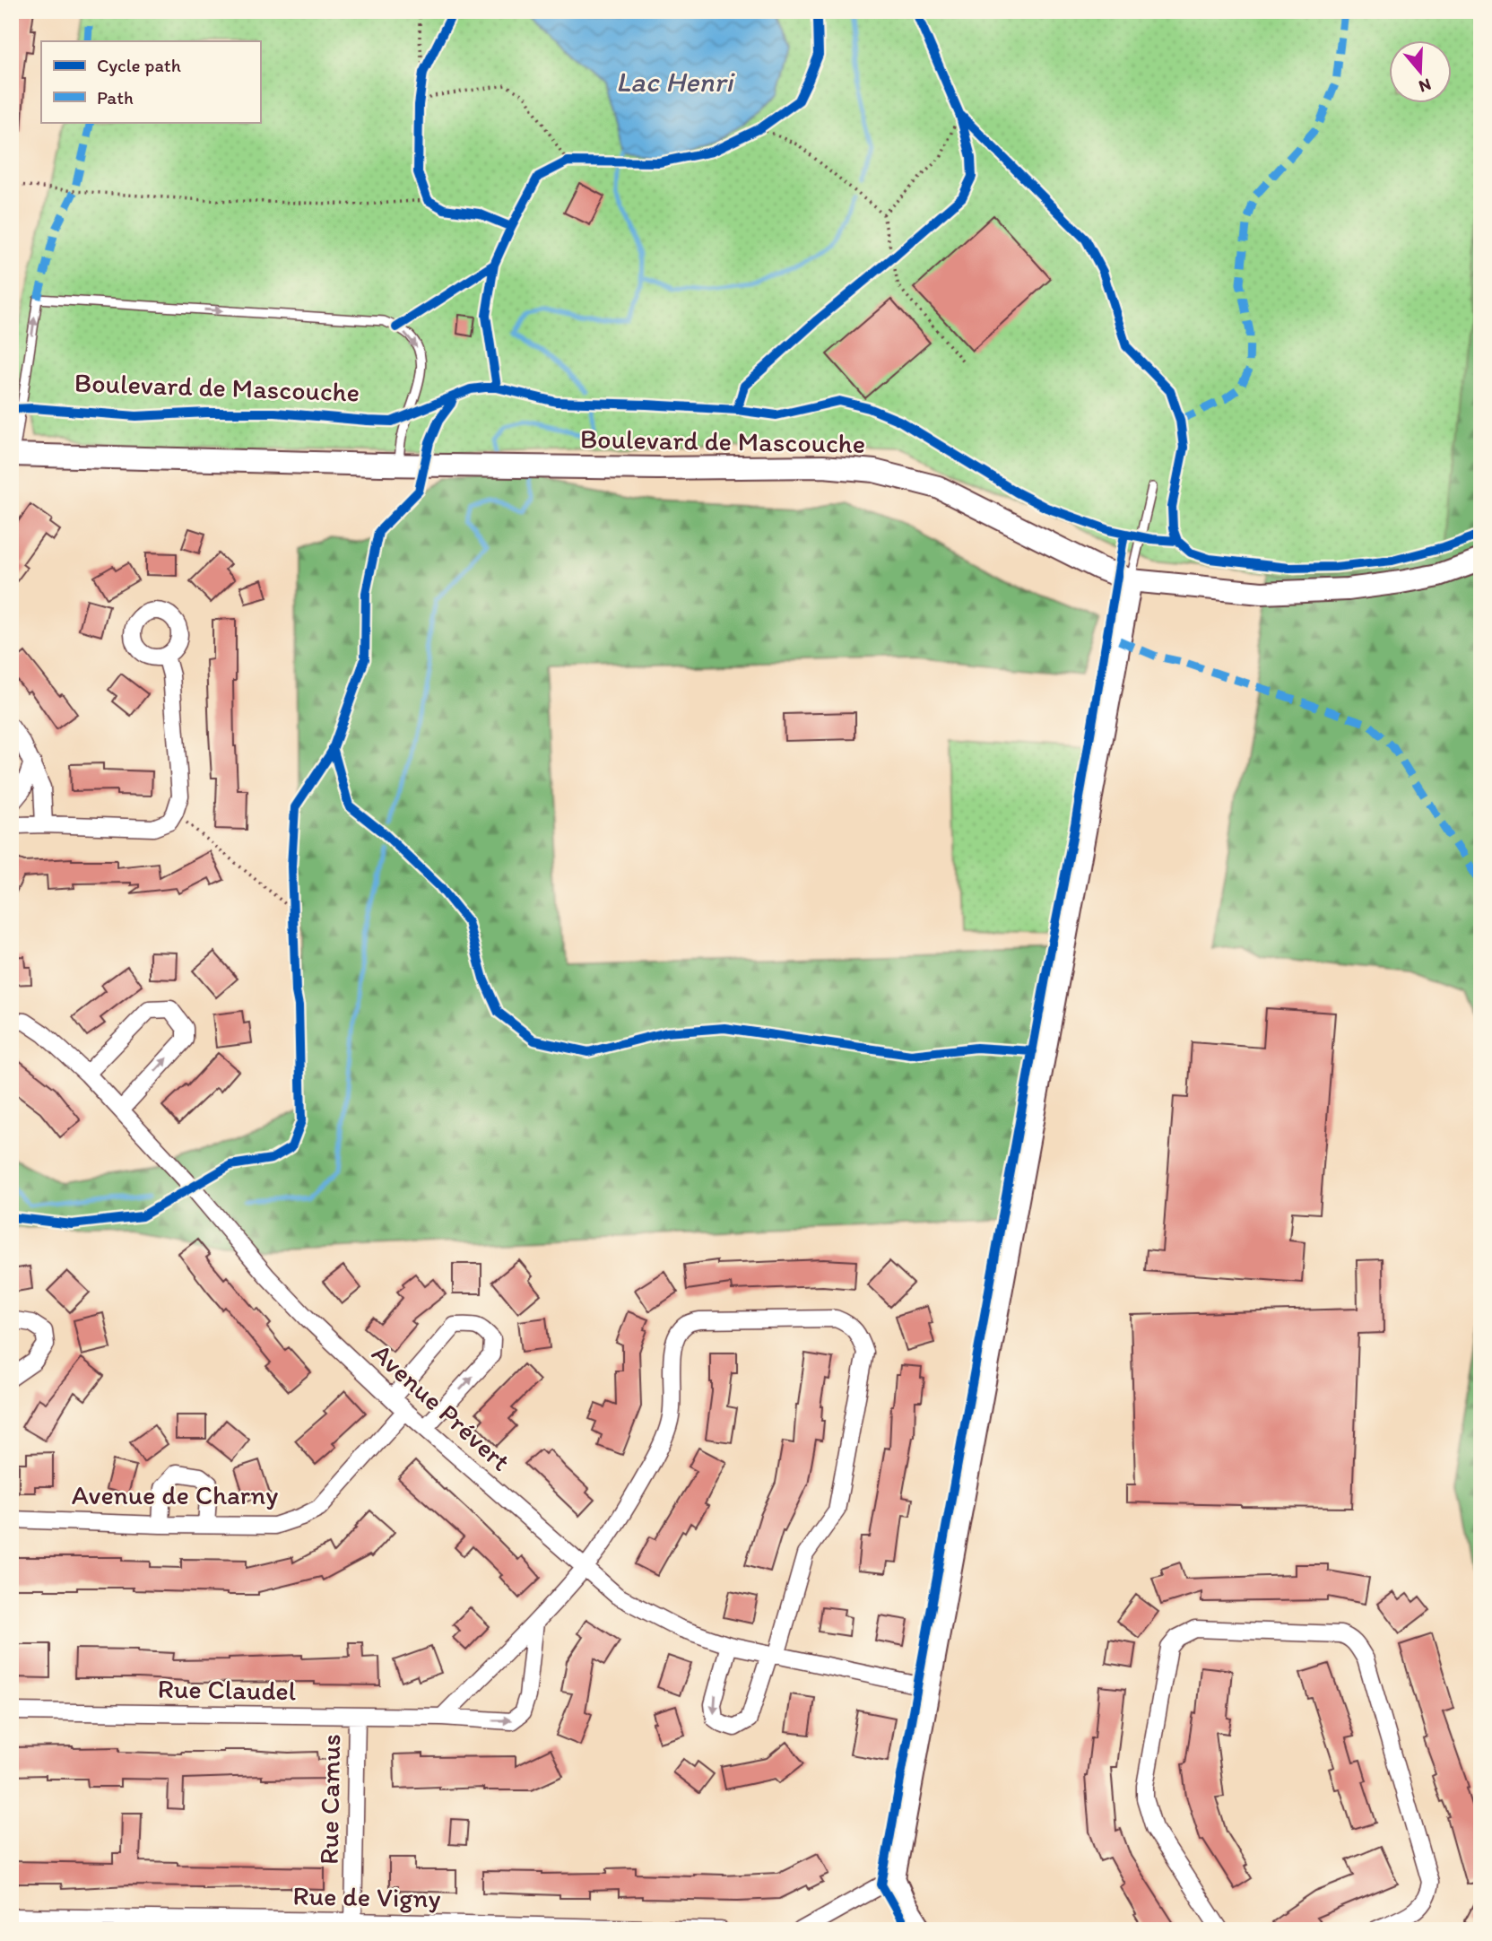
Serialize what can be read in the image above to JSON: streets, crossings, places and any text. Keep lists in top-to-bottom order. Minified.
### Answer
{"streets":{"street":["Boulevard de Mascouche","Avenue Prévert","Avenue de Charny","Rue Claudel","Rue Camus","Rue de Vigny"]},"crossings":[["Avenue Prévert","Avenue de Charny"],["Rue Claudel","Rue Camus"],["Rue Camus","Rue de Vigny"]],"water":["Lac Henri"],"legend":["Cycle path","Path"],"north":"bottom"}
